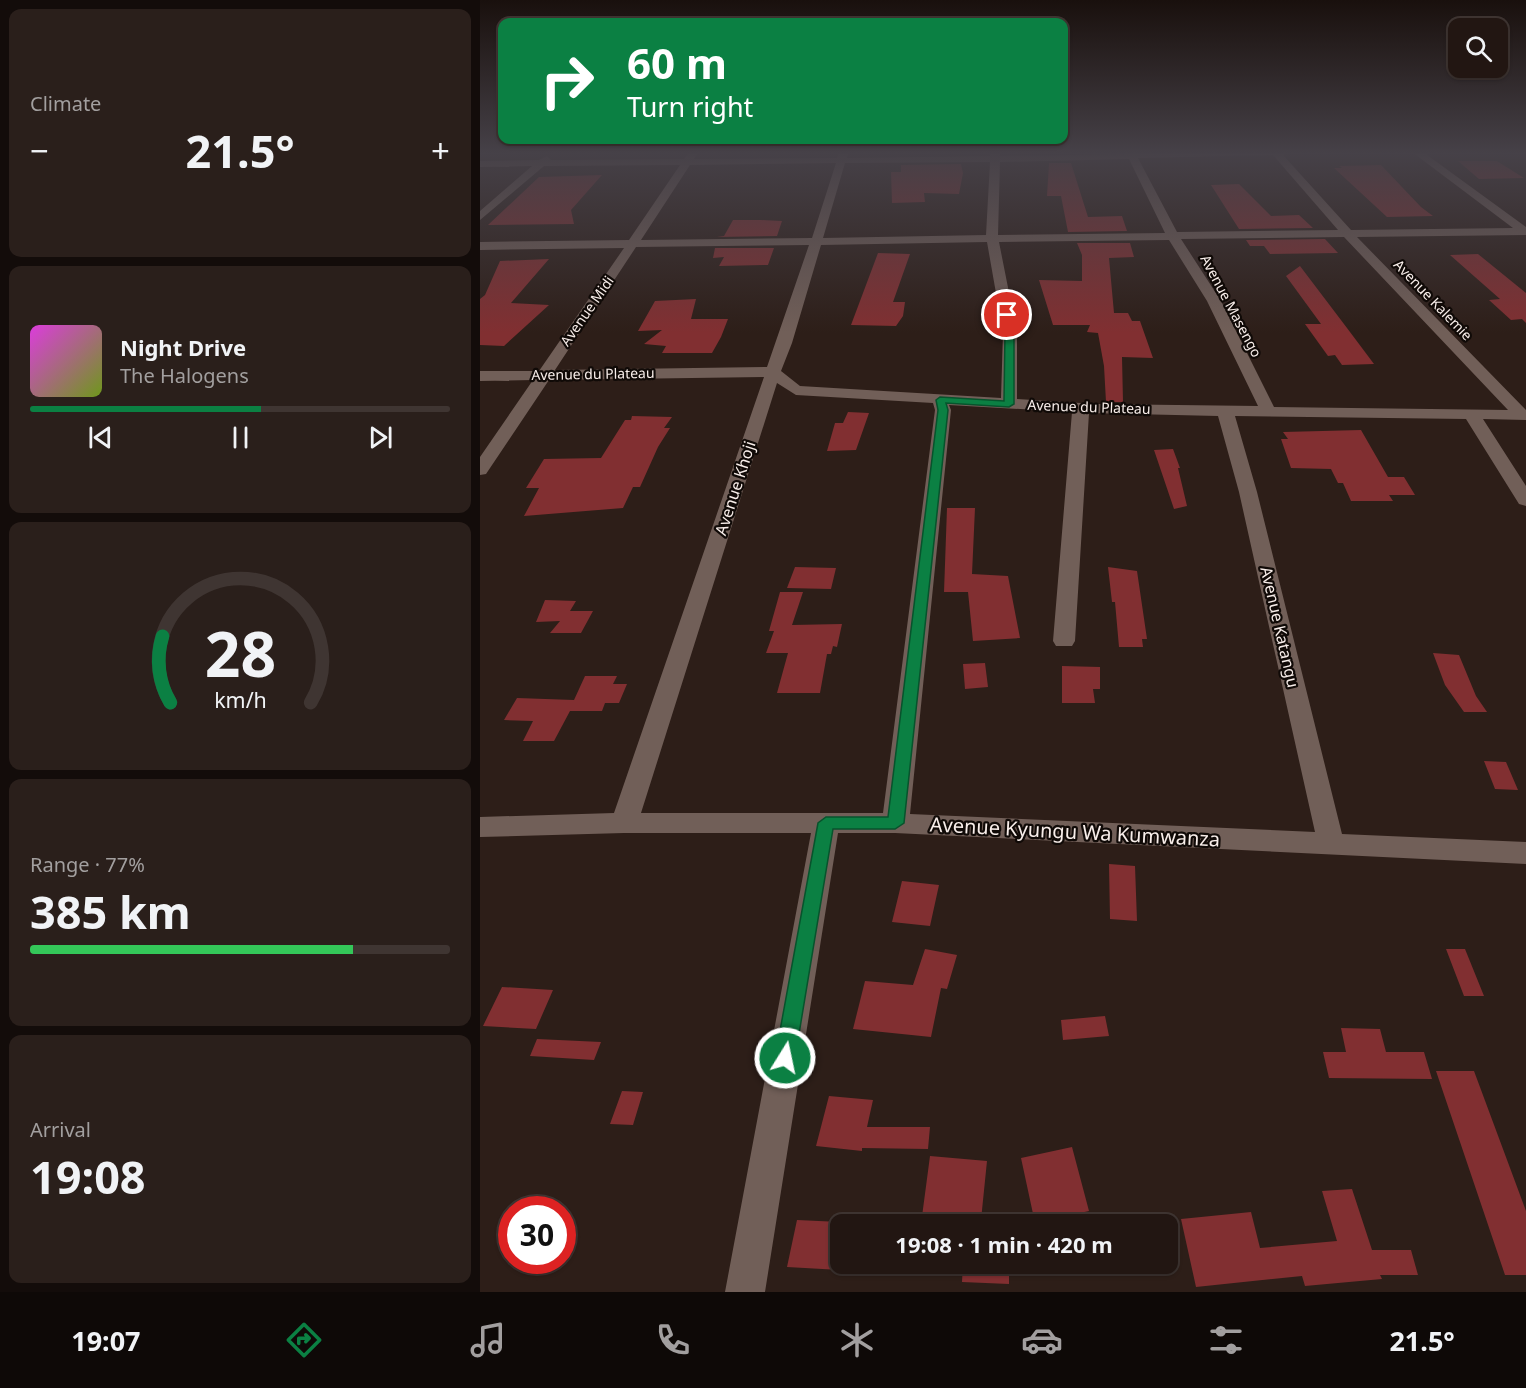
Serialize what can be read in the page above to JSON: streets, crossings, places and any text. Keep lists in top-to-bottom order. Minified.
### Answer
{"streets":{"street":["Avenue Kalemie","Avenue Masengo","Avenue Midi","Avenue du Plateau","Avenue Khoji","Avenue Katangu","Avenue Kyungu Wa Kumwanza"]},"crossings":[["Avenue Kalemie","Avenue du Plateau"],["Avenue Masengo","Avenue du Plateau"],["Avenue Midi","Avenue du Plateau"],["Avenue du Plateau","Avenue Khoji"],["Avenue du Plateau","Avenue Katangu"],["Avenue Khoji","Avenue Kyungu Wa Kumwanza"],["Avenue Katangu","Avenue Kyungu Wa Kumwanza"]],"page":{"tile":["Climate",["Range · 77%","385 km"],["Arrival","19:08"]],"turn":["60 m","Turn right"],"heat":["−","21.5°","+"],"song":["Night Drive","The Halogens"],"limit":"30","trip":"19:08 · 1 min · 420 m","tabs":["19:07","21.5°"],"gauge":["28","km/h"]}}
